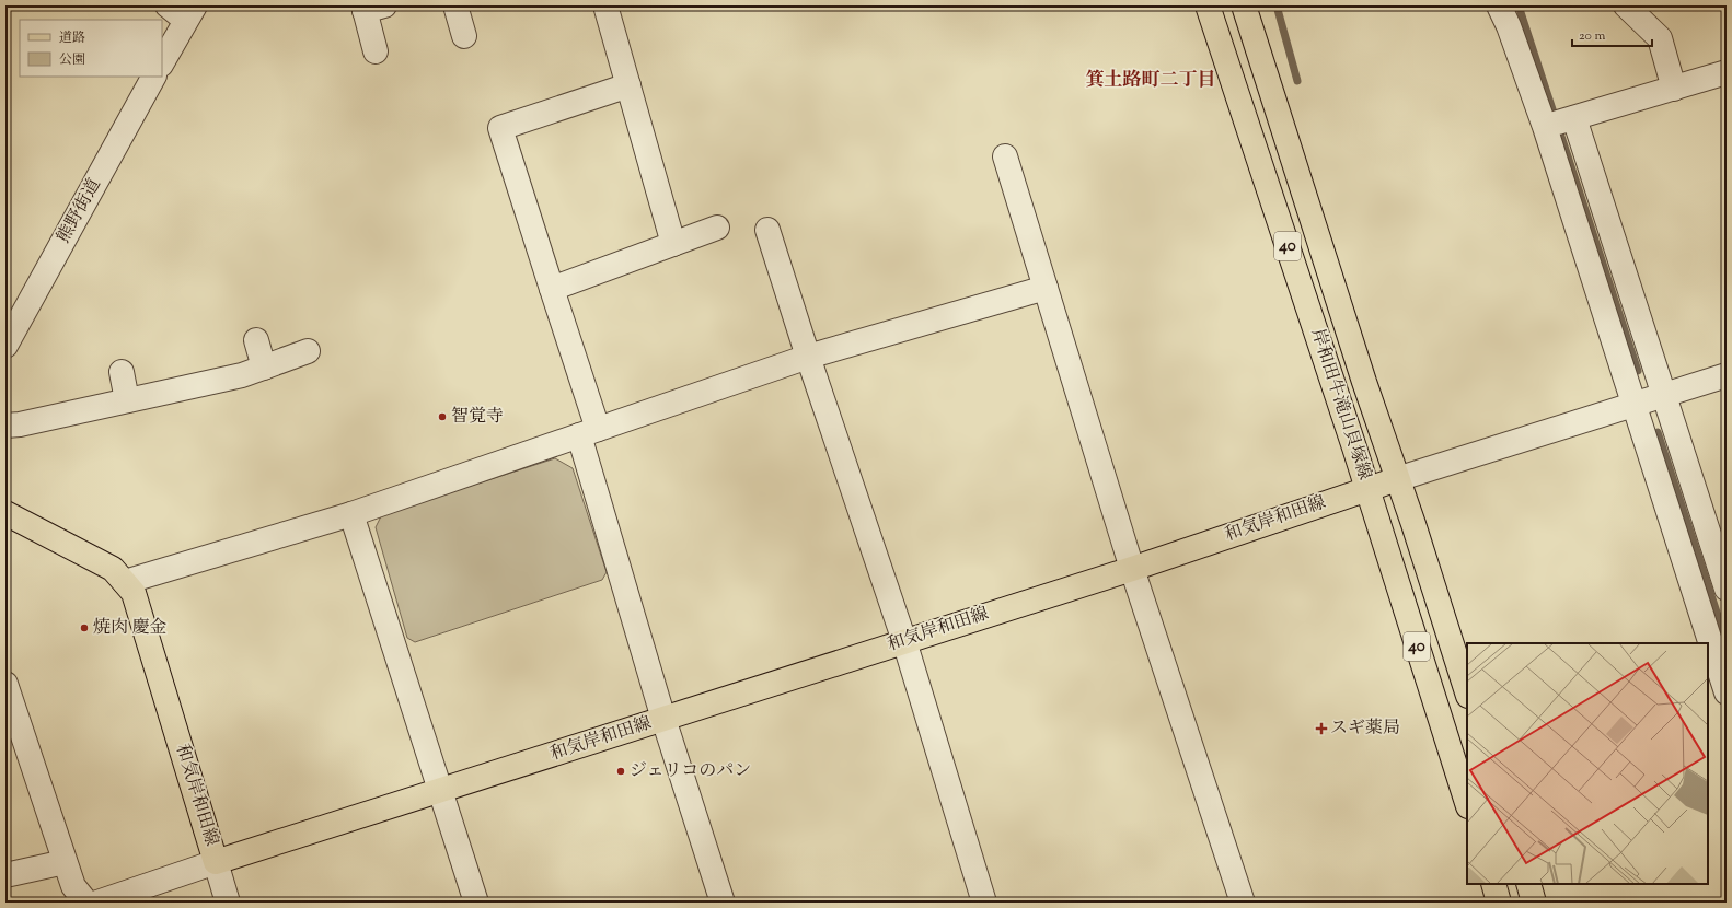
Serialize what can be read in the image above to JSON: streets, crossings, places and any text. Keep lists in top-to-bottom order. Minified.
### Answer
{"streets":{"main road":["40","岸和田牛滝山貝塚線","和気岸和田線"],"street":["熊野街道"]},"crossings":[["岸和田牛滝山貝塚線","和気岸和田線"]],"districts":["箕土路町二丁目"],"places":{"other":["智覚寺","焼肉 慶金","ジェリコのパン"],"health":["スギ薬局"]},"legend":["道路","公園"],"scale_bar":"20 m"}
